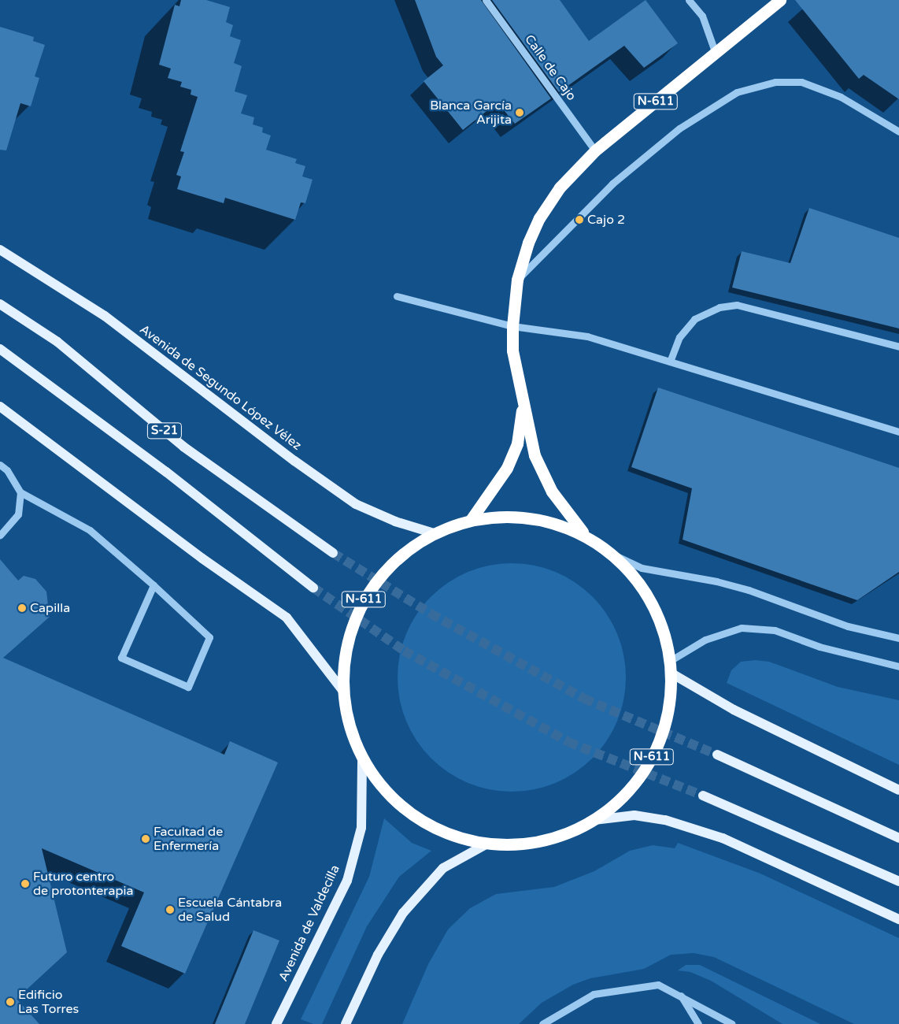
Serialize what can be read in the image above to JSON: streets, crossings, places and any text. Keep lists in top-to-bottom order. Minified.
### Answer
{"streets":{"highway":["N-611"],"main road":["Avenida de Segundo López Vélez","S-21","Avenida de Valdecilla"],"street":["Calle de Cajo"]},"crossings":[["Calle de Cajo","N-611"],["N-611","Avenida de Segundo López Vélez"],["N-611","Avenida de Valdecilla"]],"places":["Blanca García Arijita","Cajo 2","Capilla","Facultad de Enfermería","Futuro centro de protonterapia","Escuela Cántabra de Salud","Edificio Las Torres"]}
